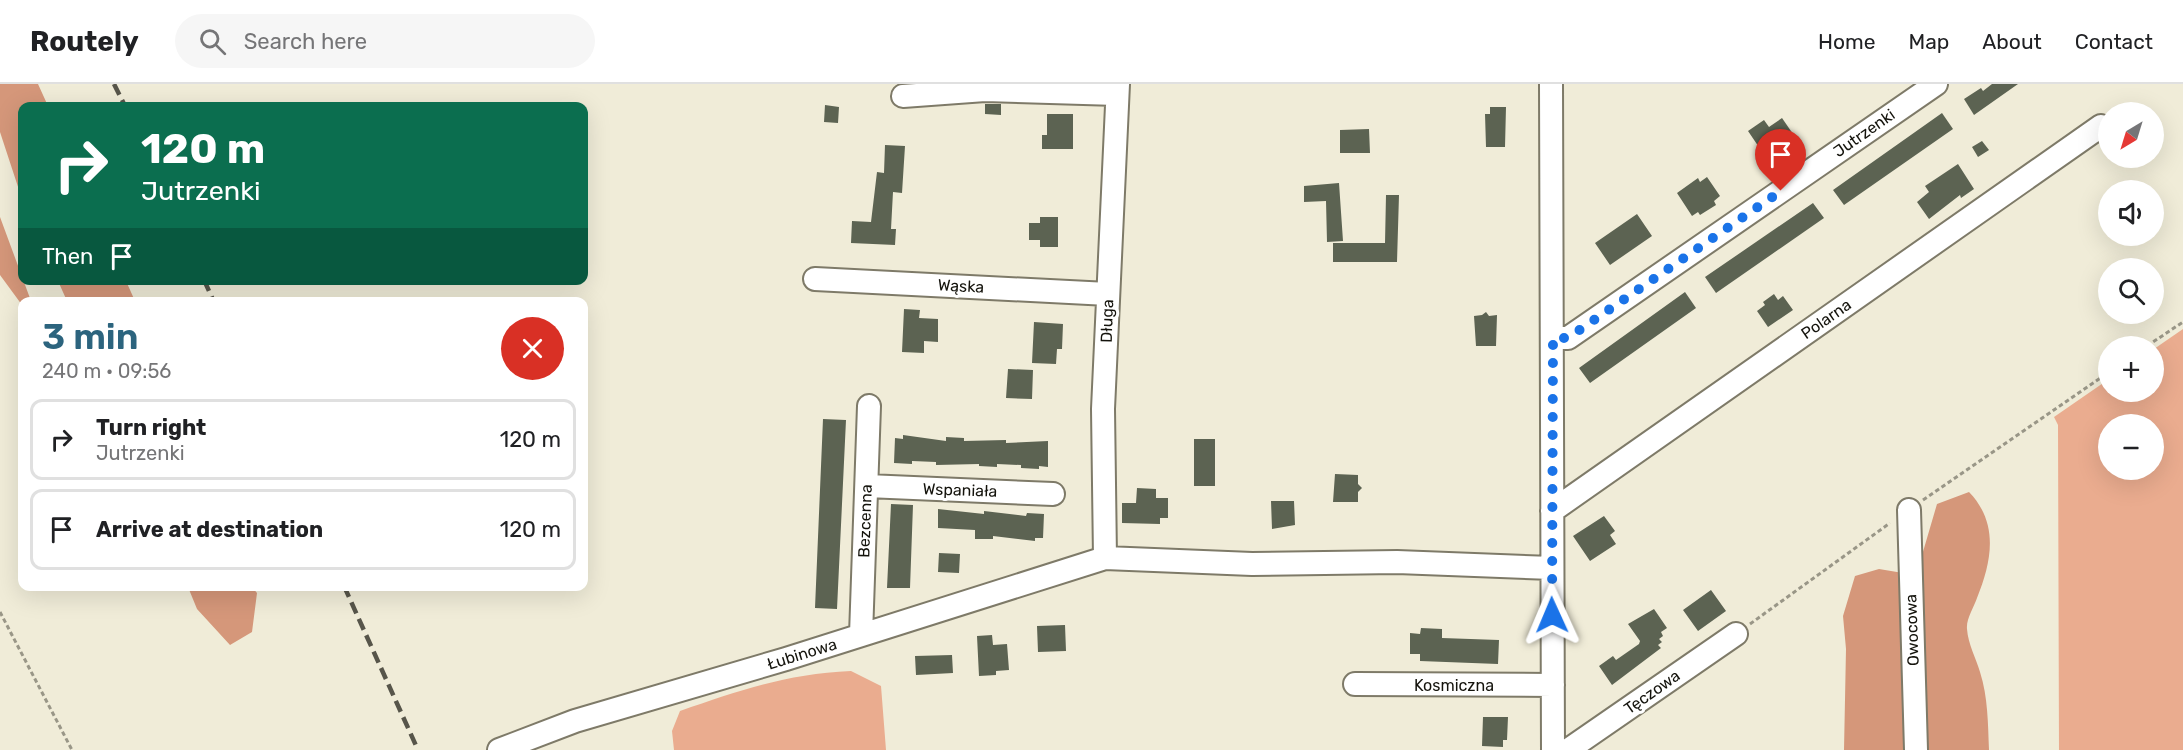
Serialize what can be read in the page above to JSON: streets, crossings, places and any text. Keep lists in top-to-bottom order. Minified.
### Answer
{"streets":{"street":["Jutrzenki","Wąska","Polarna","Długa","Wspaniała","Bezcenna","Owocowa","Łubinowa","Kosmiczna","Tęczowa"]},"crossings":[["Wąska","Długa"],["Długa","Łubinowa"],["Wspaniała","Bezcenna"],["Bezcenna","Łubinowa"]],"north":"bottom left","page":{"header":"Routely","search":"Search here","nav":["Home","Map","About","Contact"],"map_buttons":["+","−"],"turn":["120 m","Jutrzenki"],"then":"Then","heading":["3 min","240 m · 09:56"],"list":[{"name":"Turn right","note":"Jutrzenki","value":"120 m"},{"name":"Arrive at destination","value":"120 m"}]}}
